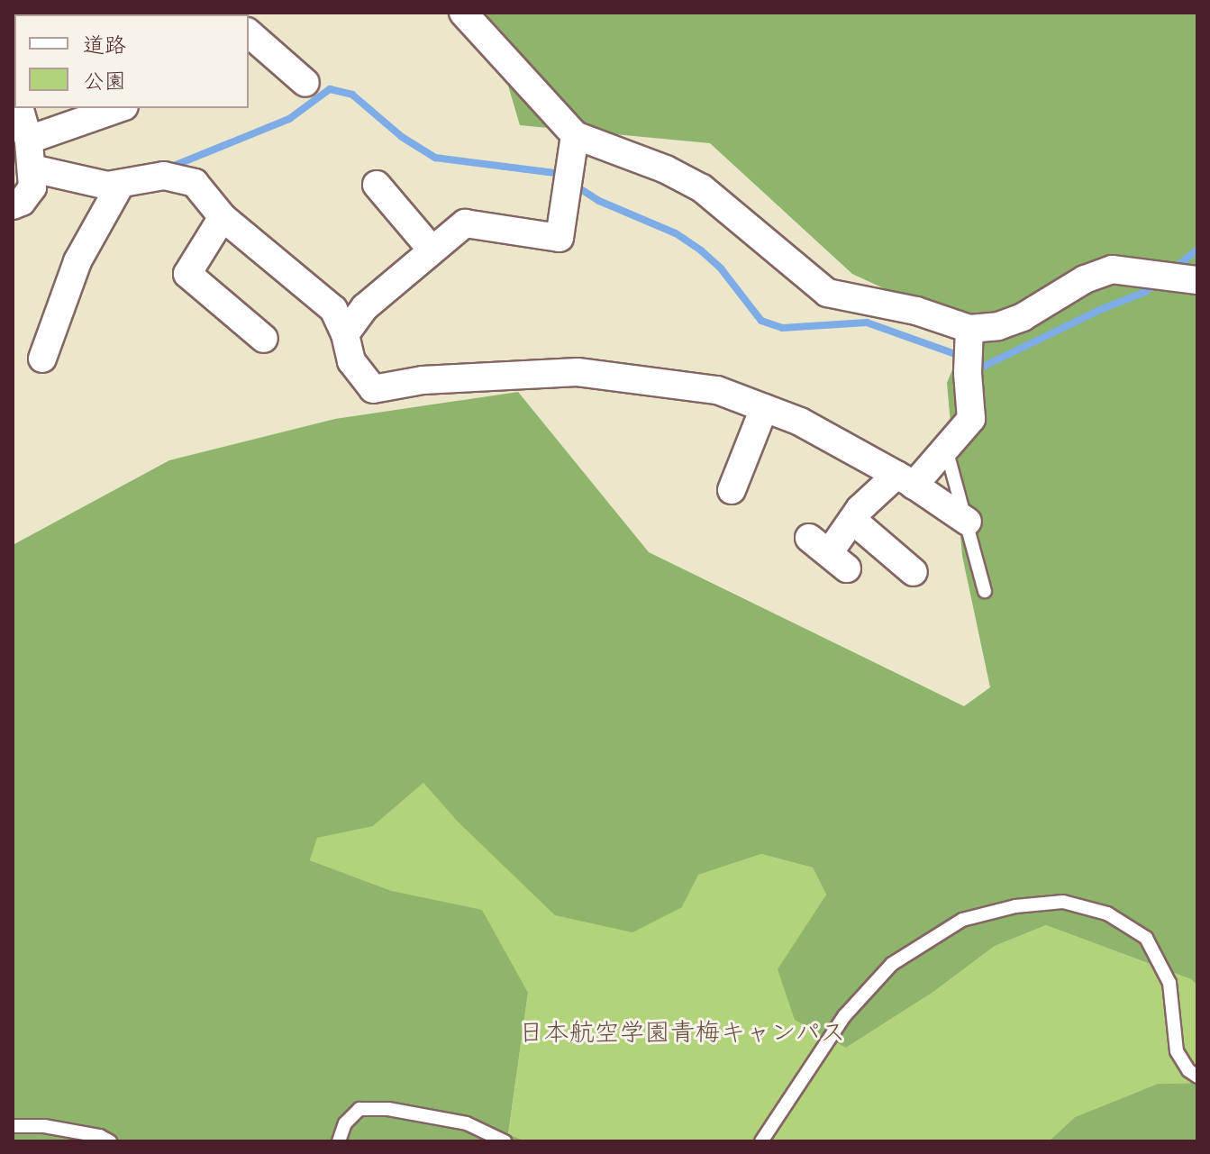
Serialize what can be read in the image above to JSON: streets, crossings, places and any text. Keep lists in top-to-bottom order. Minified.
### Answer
{"parks":["日本航空学園青梅キャンパス"],"legend":["道路","公園"]}
